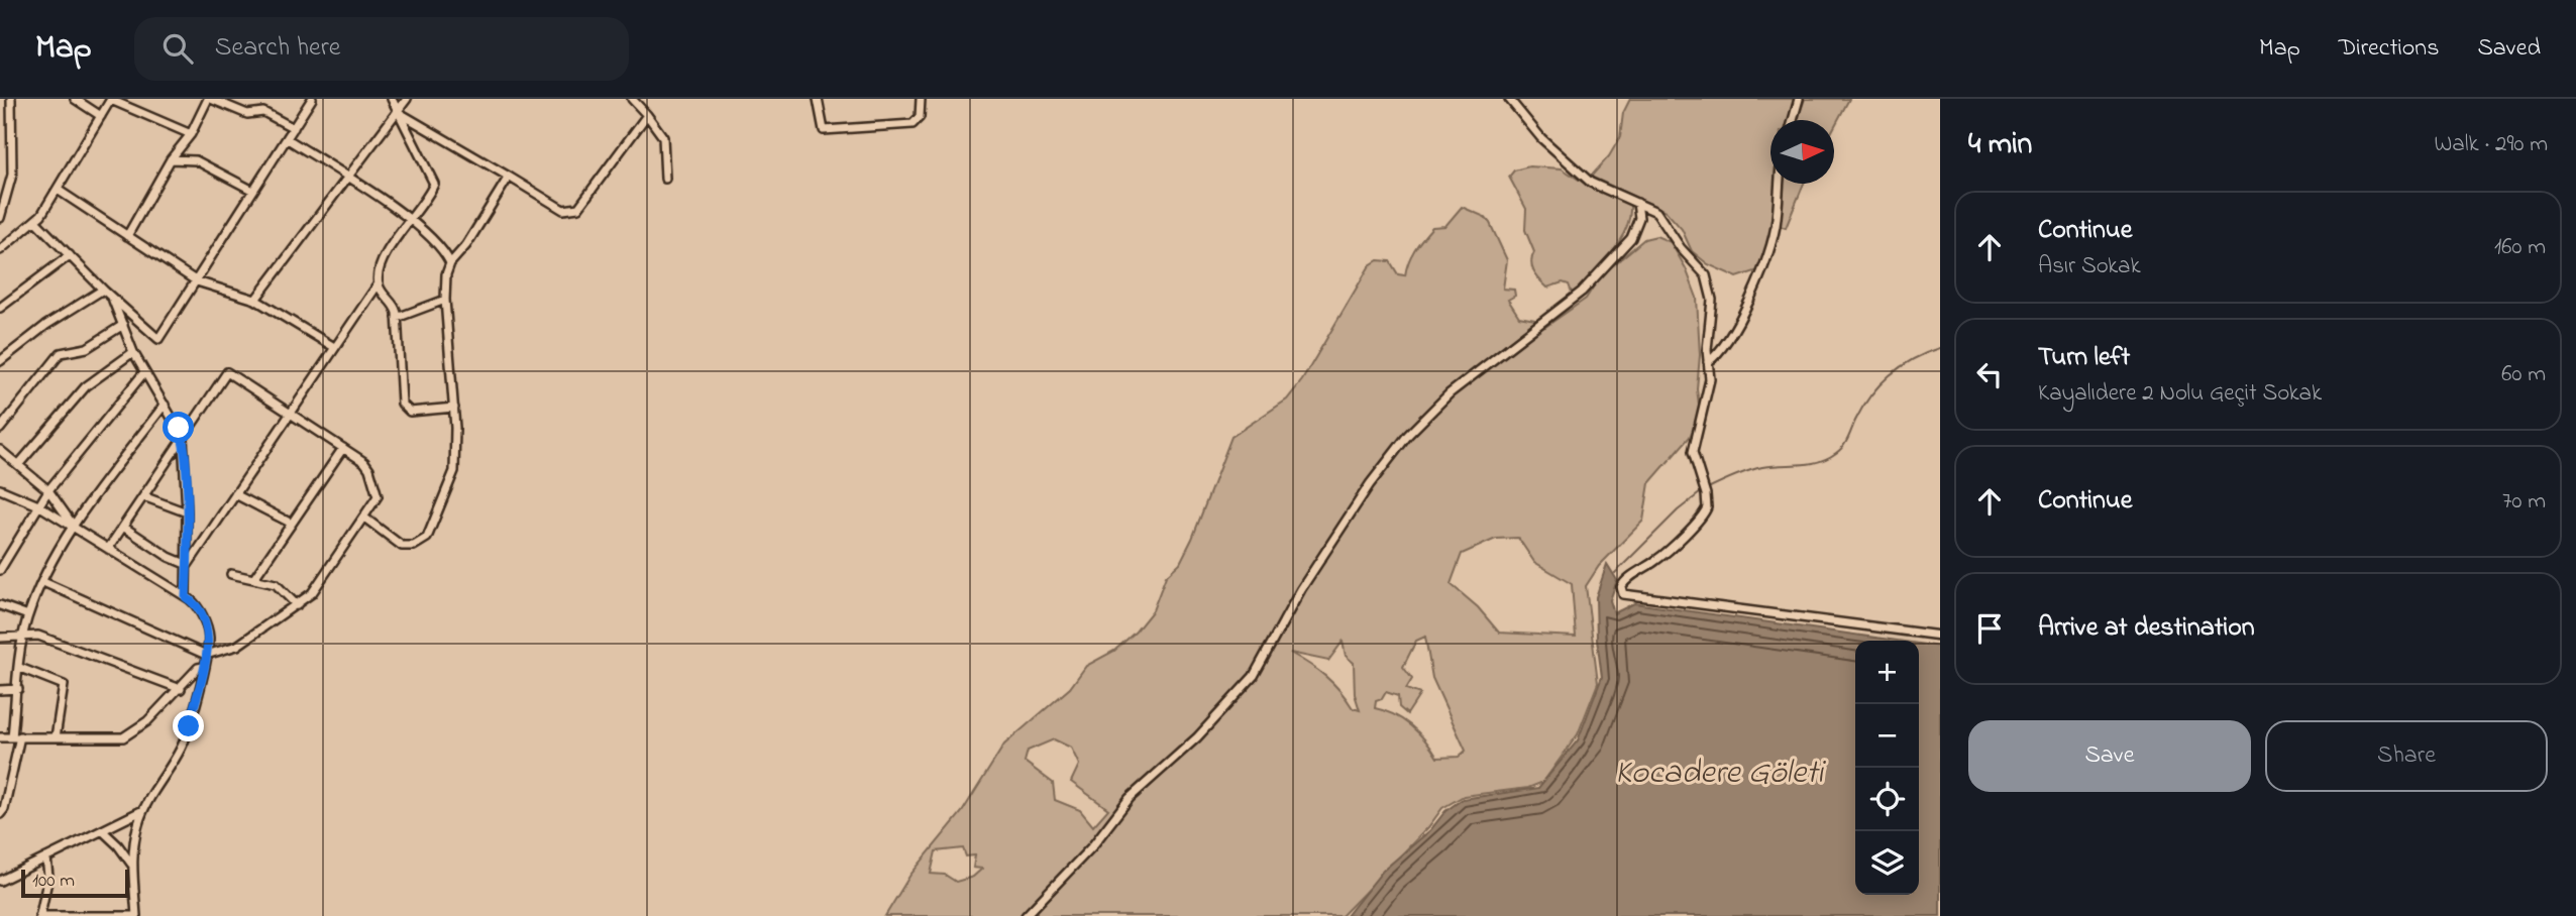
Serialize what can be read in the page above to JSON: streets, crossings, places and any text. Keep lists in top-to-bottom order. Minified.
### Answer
{"water":["Kocadere Göleti"],"scale_bar":"100 m","north":"right","page":{"header":"Map","search":"Search here","nav":["Map","Directions","Saved"],"heading":["4 min","Walk · 290 m"],"list":[["Continue","Asır Sokak","160 m"],["Turn left","Kayalıdere 2 Nolu Geçit Sokak","60 m"],["Continue","70 m"],"Arrive at destination"],"map_buttons":["+","−"],"buttons":["Save","Share"],"scale":"100 m"}}
